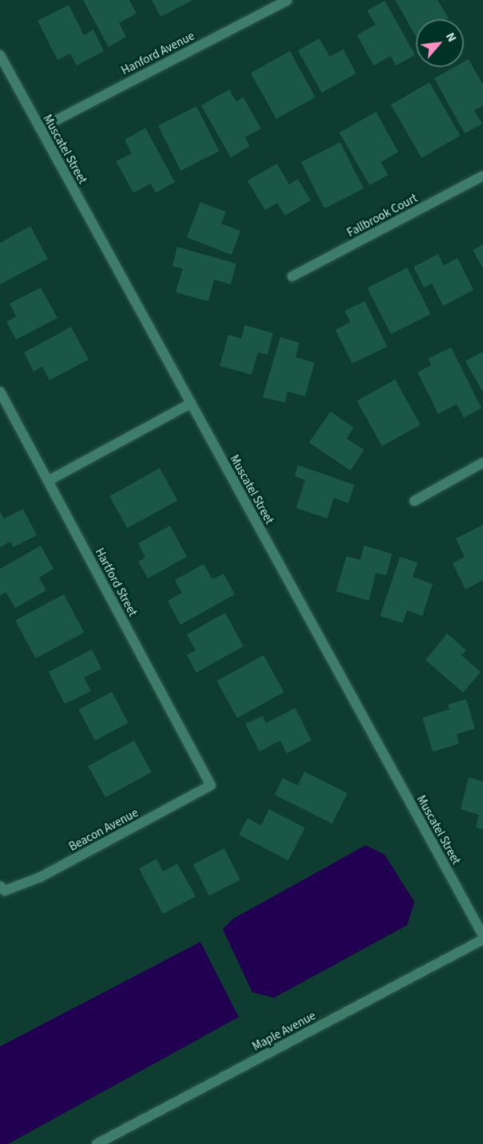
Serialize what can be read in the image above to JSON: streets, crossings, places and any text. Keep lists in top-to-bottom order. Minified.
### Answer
{"streets":{"street":["Hanford Avenue","Muscatel Street","Fallbrook Court","Hartford Street","Beacon Avenue","Maple Avenue"]},"crossings":[["Hanford Avenue","Muscatel Street"],["Hartford Street","Beacon Avenue"]],"north":"top right"}
